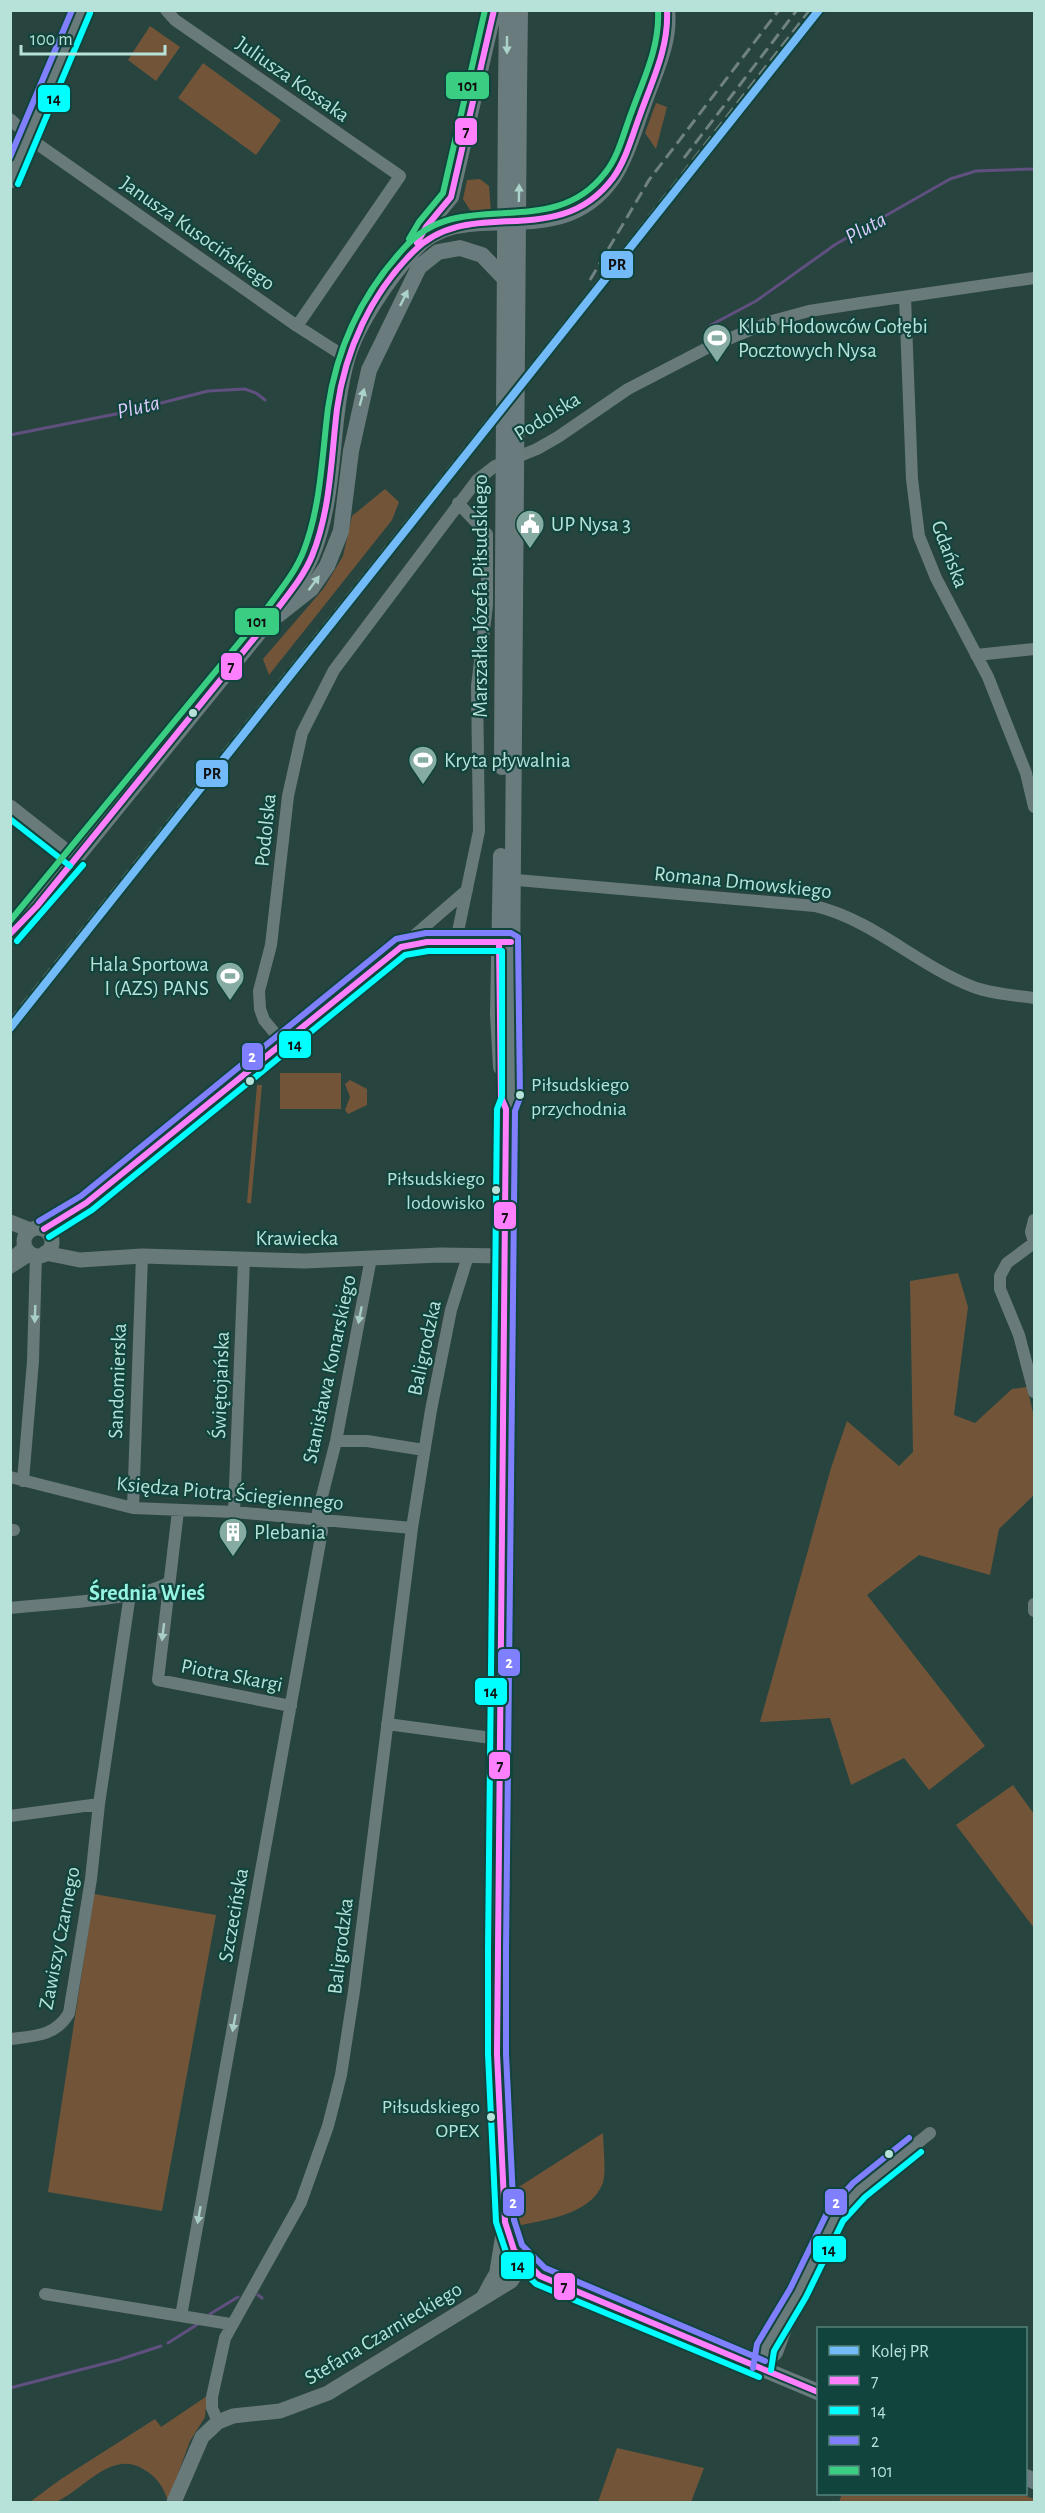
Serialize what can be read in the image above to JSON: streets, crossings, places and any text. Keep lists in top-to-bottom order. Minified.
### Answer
{"streets":{"main road":["Marszałka Józefa Piłsudskiego"],"street":["Juliusza Kossaka","Janusza Kusocińskiego","Podolska","Gdańska","Romana Dmowskiego","Krawiecka","Baligrodzka","Stanisława Konarskiego","Sandomierska","Świętojańska","Księdza Piotra Ściegiennego","Piotra Skargi","Szczecińska","Zawiszy Czarnego","Stefana Czarnieckiego"]},"crossings":[["Juliusza Kossaka","Janusza Kusocińskiego"],["Podolska","Gdańska"],["Podolska","Marszałka Józefa Piłsudskiego"],["Marszałka Józefa Piłsudskiego","Romana Dmowskiego"],["Marszałka Józefa Piłsudskiego","Krawiecka"],["Marszałka Józefa Piłsudskiego","Stefana Czarnieckiego"],["Krawiecka","Baligrodzka"],["Krawiecka","Stanisława Konarskiego"],["Krawiecka","Sandomierska"],["Krawiecka","Świętojańska"],["Baligrodzka","Księdza Piotra Ściegiennego"],["Baligrodzka","Stefana Czarnieckiego"],["Stanisława Konarskiego","Księdza Piotra Ściegiennego"],["Stanisława Konarskiego","Szczecińska"],["Sandomierska","Księdza Piotra Ściegiennego"],["Świętojańska","Księdza Piotra Ściegiennego"],["Księdza Piotra Ściegiennego","Piotra Skargi"],["Księdza Piotra Ściegiennego","Szczecińska"],["Piotra Skargi","Szczecińska"]],"one_way":["Stanisława Konarskiego","Szczecińska"],"districts":["Średnia Wieś"],"water":["Pluta"],"places":{"sports":["Klub Hodowców Gołębi Pocztowych Nysa","Kryta pływalnia","Hala Sportowa I (AZS) PANS"],"public building":["UP Nysa 3"],"other":["Piłsudskiego przychodnia","Piłsudskiego lodowisko","Piłsudskiego OPEX"],"building":["Plebania"]},"lines":["rail line PR","transit line 7","transit line 2","transit line 101","transit line 14"],"legend":["Kolej PR","7","14","2","101"],"scale_bar":"100 m"}
